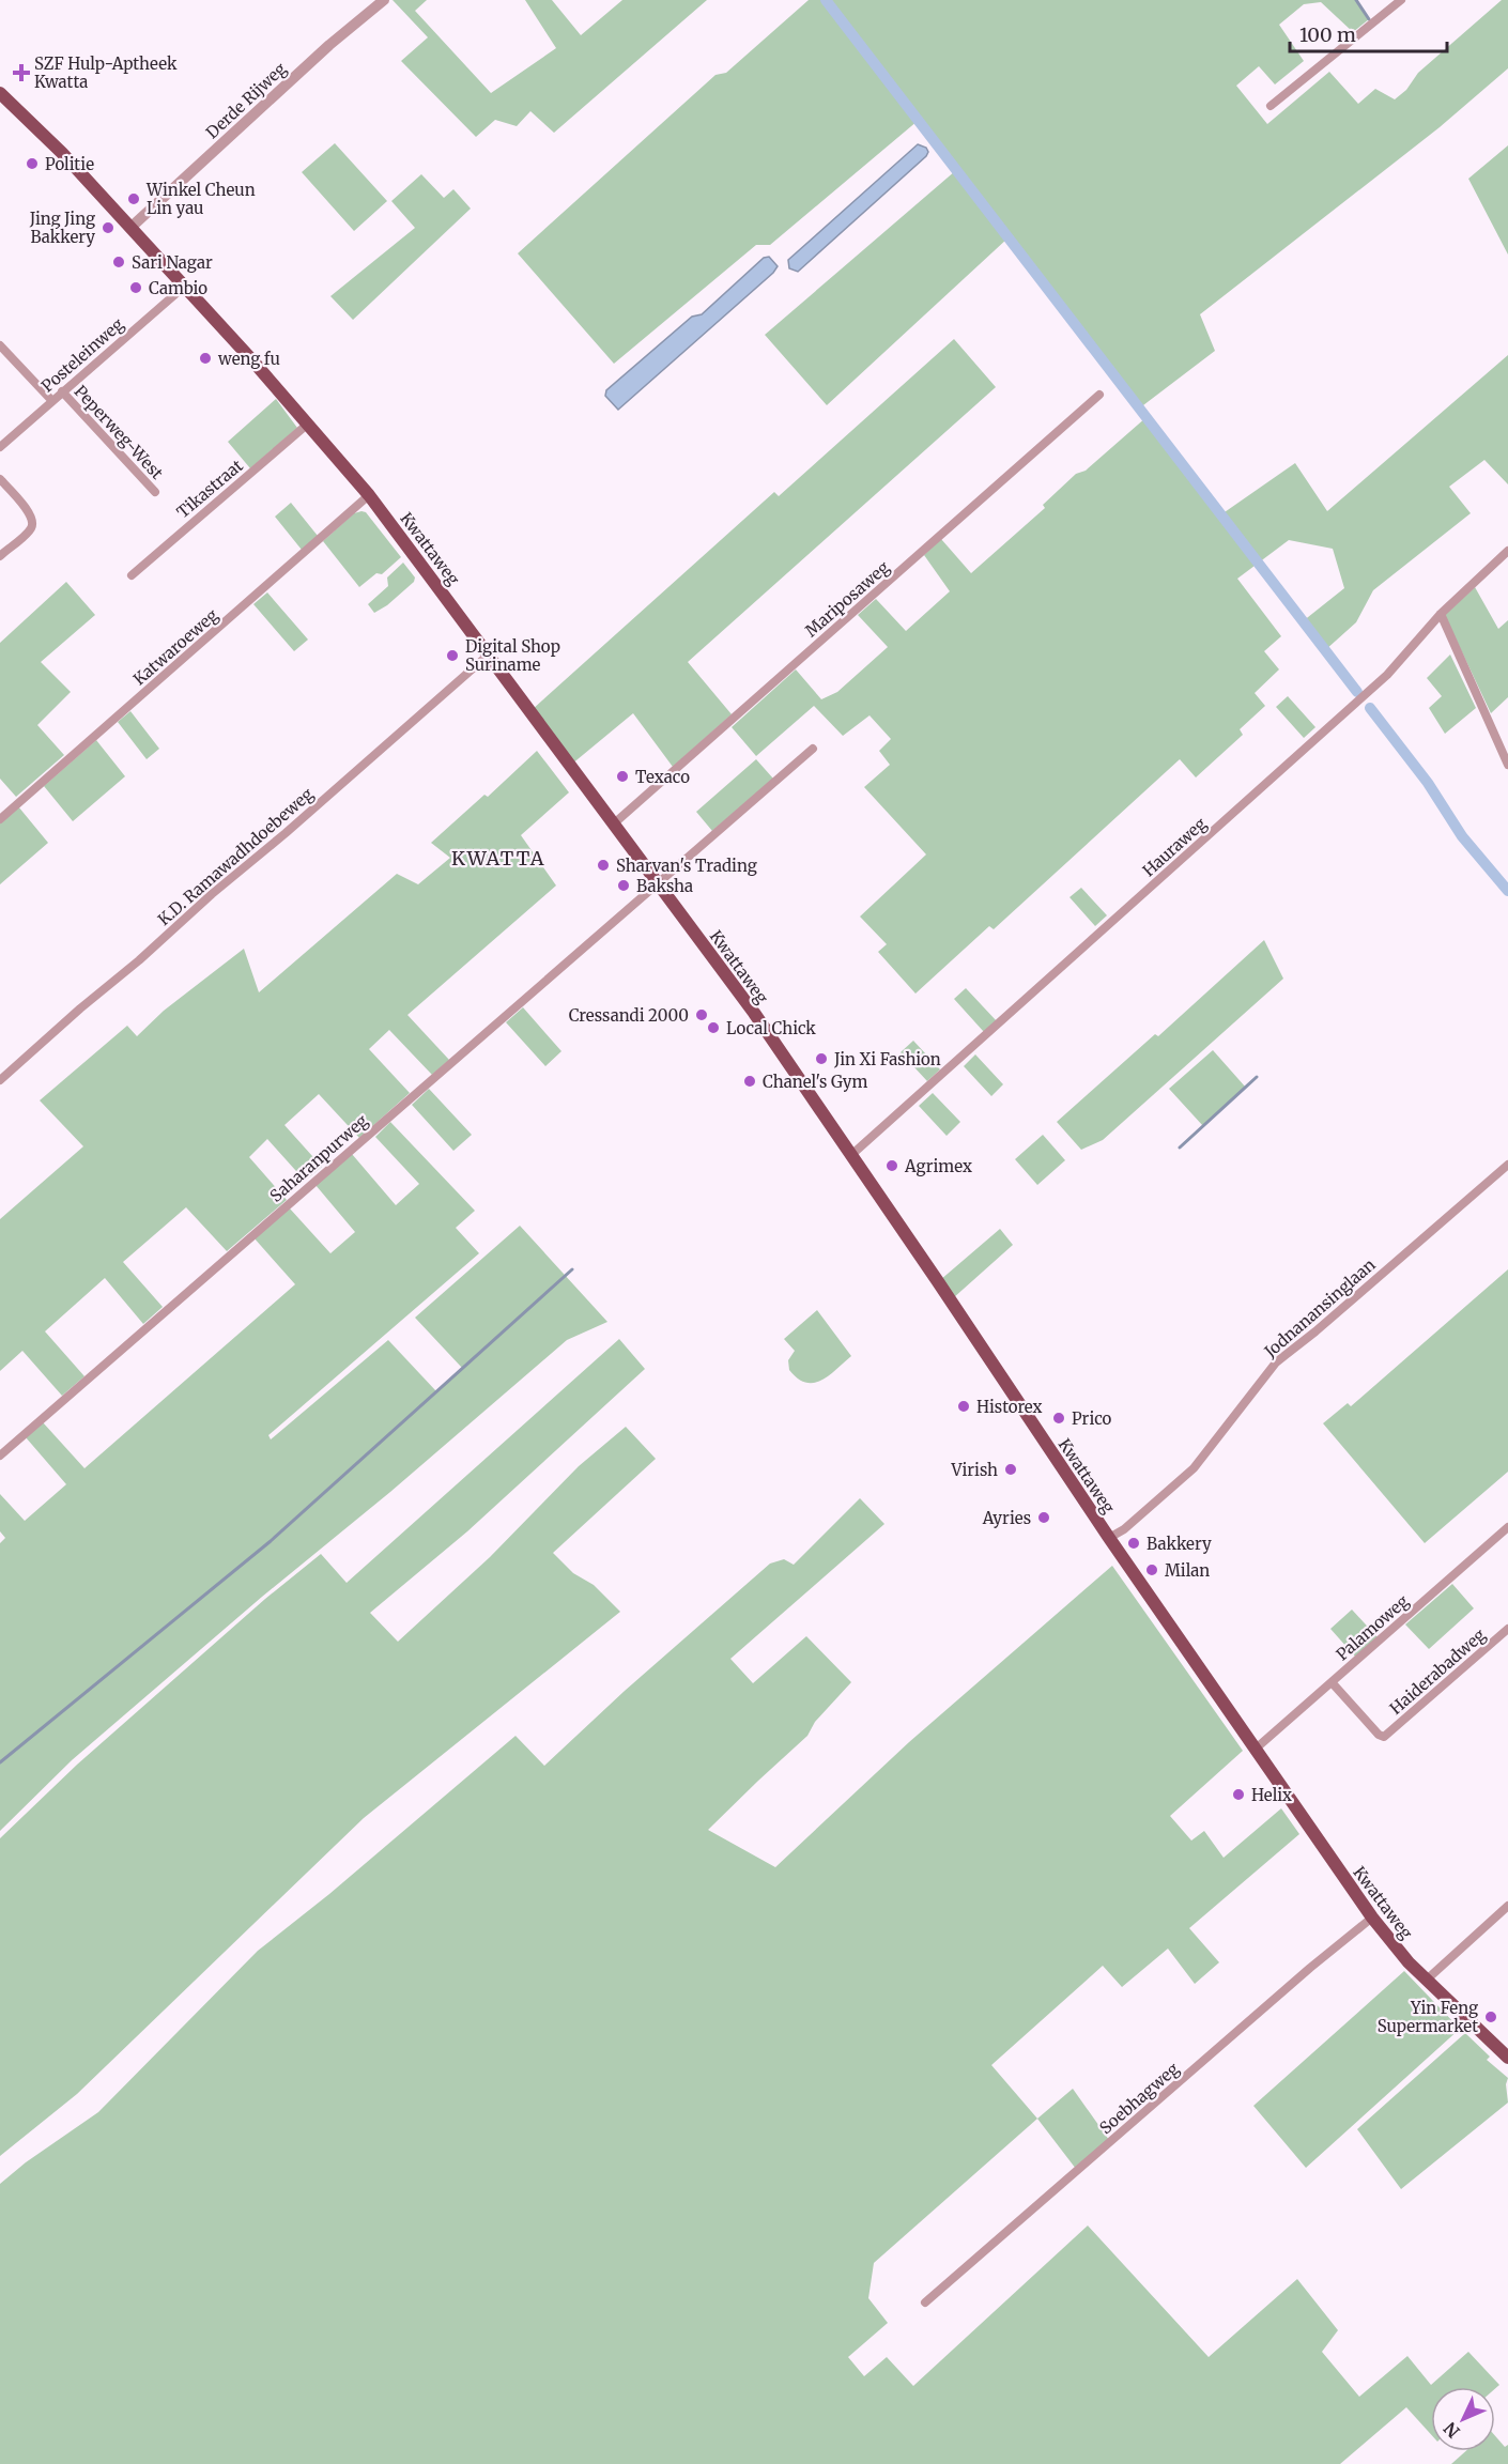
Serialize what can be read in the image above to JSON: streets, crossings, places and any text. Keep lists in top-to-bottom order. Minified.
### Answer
{"streets":{"main road":["Kwattaweg"],"street":["Derde Rijweg","Posteleinweg","Peperweg-West","Tikastraat","Mariposaweg","Katwaroeweg","Hauraweg","K.D. Ramawadhdoebeweg","Saharanpurweg","Jodnanansinglaan","Palamoweg","Haiderabadweg","Soebhagweg"]},"crossings":[["Derde Rijweg","Kwattaweg"],["Posteleinweg","Peperweg-West"],["Posteleinweg","Kwattaweg"],["Tikastraat","Kwattaweg"],["Kwattaweg","Mariposaweg"],["Kwattaweg","Katwaroeweg"],["Kwattaweg","Hauraweg"],["Kwattaweg","K.D. Ramawadhdoebeweg"],["Kwattaweg","Saharanpurweg"],["Kwattaweg","Jodnanansinglaan"],["Kwattaweg","Palamoweg"],["Kwattaweg","Soebhagweg"],["Palamoweg","Haiderabadweg"]],"districts":["KWATTA"],"places":{"health":["SZF Hulp-Aptheek Kwatta"],"other":["Politie","Winkel Cheun Lin yau","Jing Jing Bakkery","Sari Nagar","Cambio","weng fu","Digital Shop Suriname","Texaco","Sharvan's Trading","Baksha","Cressandi 2000","Local Chick","Jin Xi Fashion","Chanel's Gym","Agrimex","Historex","Prico","Virish","Ayries","Bakkery","Milan","Helix","Yin Feng Supermarket"]},"scale_bar":"100 m","north":"bottom left"}
